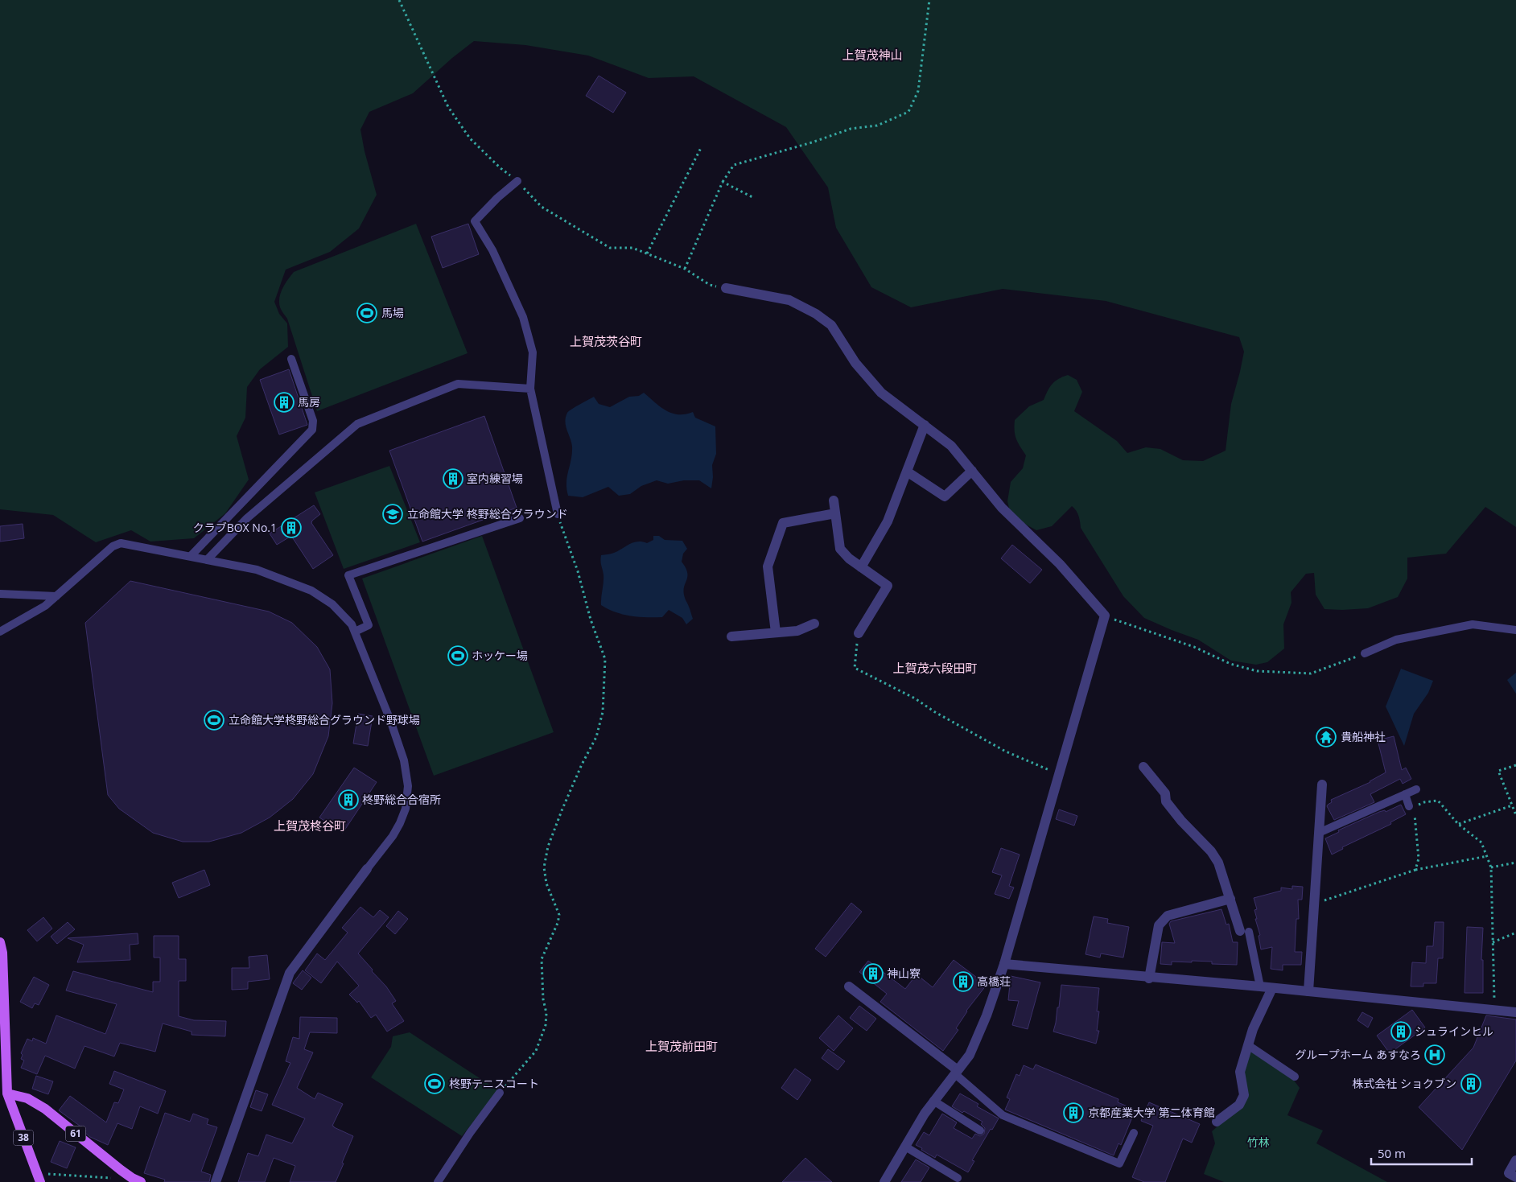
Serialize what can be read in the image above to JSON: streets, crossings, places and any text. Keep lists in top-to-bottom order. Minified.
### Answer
{"streets":{"main road":["61","38"]},"crossings":[["61","38"]],"districts":["上賀茂神山","上賀茂茨谷町","上賀茂六段田町","上賀茂柊谷町","上賀茂前田町"],"parks":["竹林"],"places":{"sports":["馬場","ホッケー場","立命館大学柊野総合グラウンド野球場","柊野テニスコート"],"building":["馬房","室内練習場","クラブBOX No.1","柊野総合合宿所","神山寮","高橋荘","シュラインヒル","株式会社 ショクブン","京都産業大学 第二体育館"],"school or university":["立命館大学 柊野総合グラウンド"],"temple":["貴船神社"],"hospital":["グループホーム あすなろ"]},"scale_bar":"50 m"}
